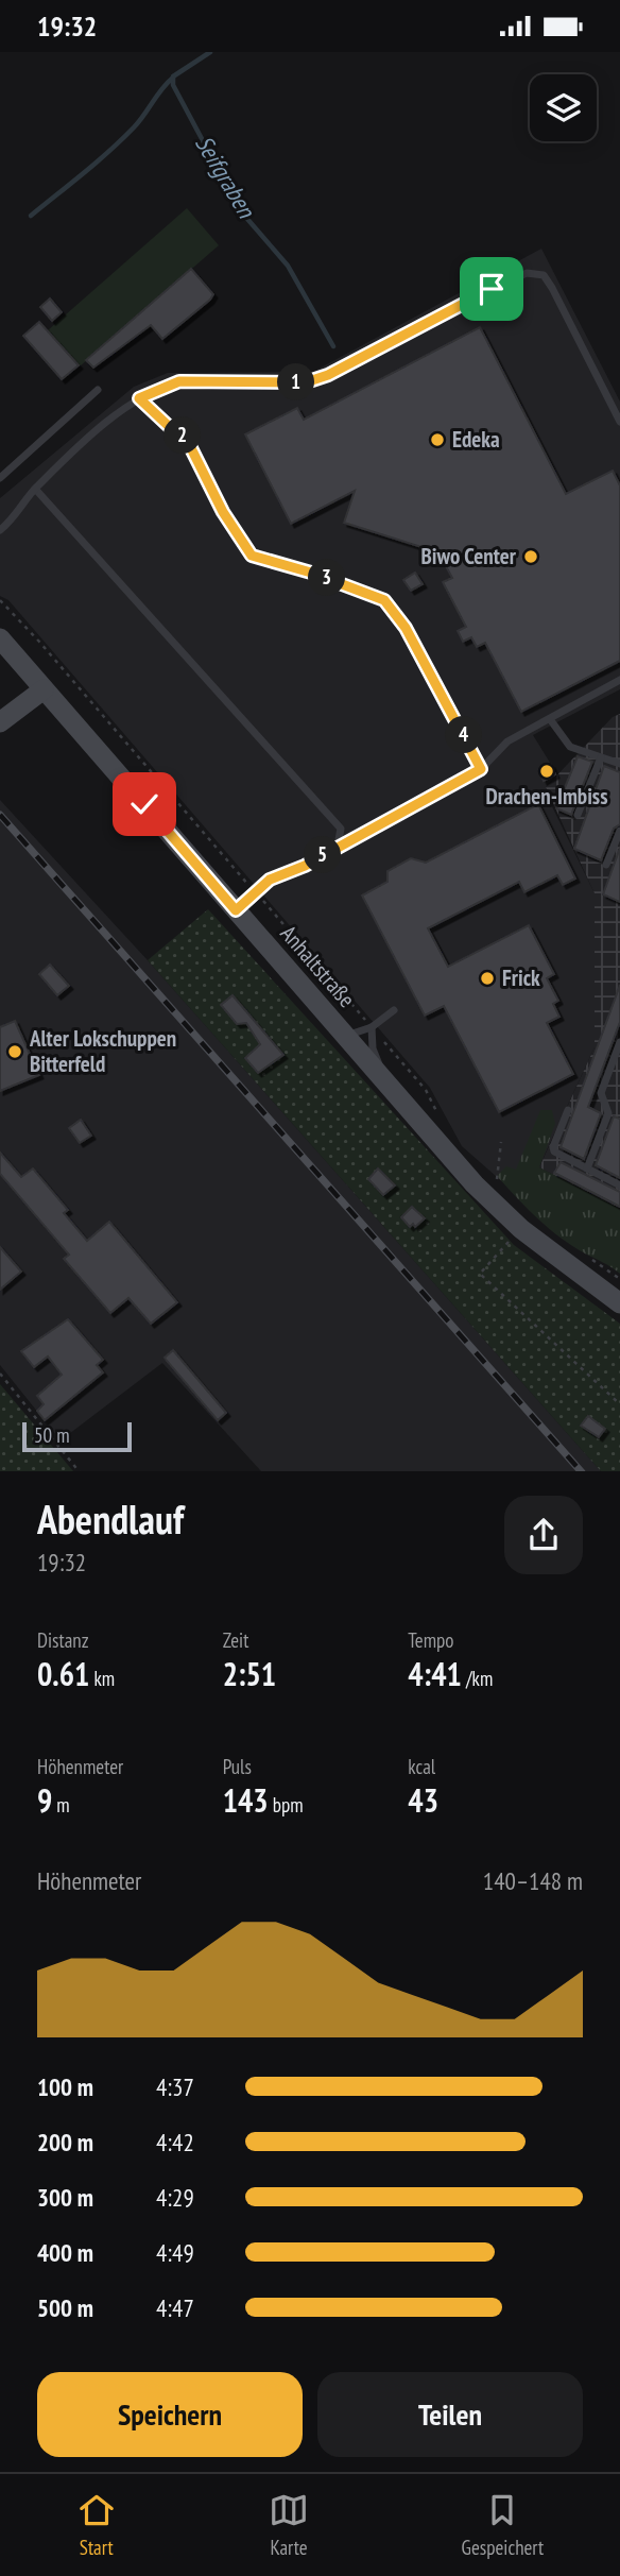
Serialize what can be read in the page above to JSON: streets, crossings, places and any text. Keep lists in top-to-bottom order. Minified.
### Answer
{"streets":{"street":["Anhaltstraße"]},"water":["Seifgraben"],"places":["Edeka","Biwo Center","Drachen-Imbiss","Frick","Alter Lokschuppen Bitterfeld"],"scale_bar":"50 m","page":{"status":"19:32","pins":["1","2","3","4","5"],"scale":"50 m","heading":["Abendlauf","19:32"],"stats":[["Distanz","0.61 km"],["Zeit","2:51"],["Tempo","4:41 /km"],["Höhenmeter","9 m"],["Puls","143 bpm"],["kcal","43"]],"chart":["Höhenmeter","140–148 m"],"list":[{"name":"100 m","note":"4:37"},{"name":"200 m","note":"4:42"},{"name":"300 m","note":"4:29"},{"name":"400 m","note":"4:49"},{"name":"500 m","note":"4:47"}],"buttons":["Speichern","Teilen"],"tabs":["Start","Karte","Gespeichert"]}}
